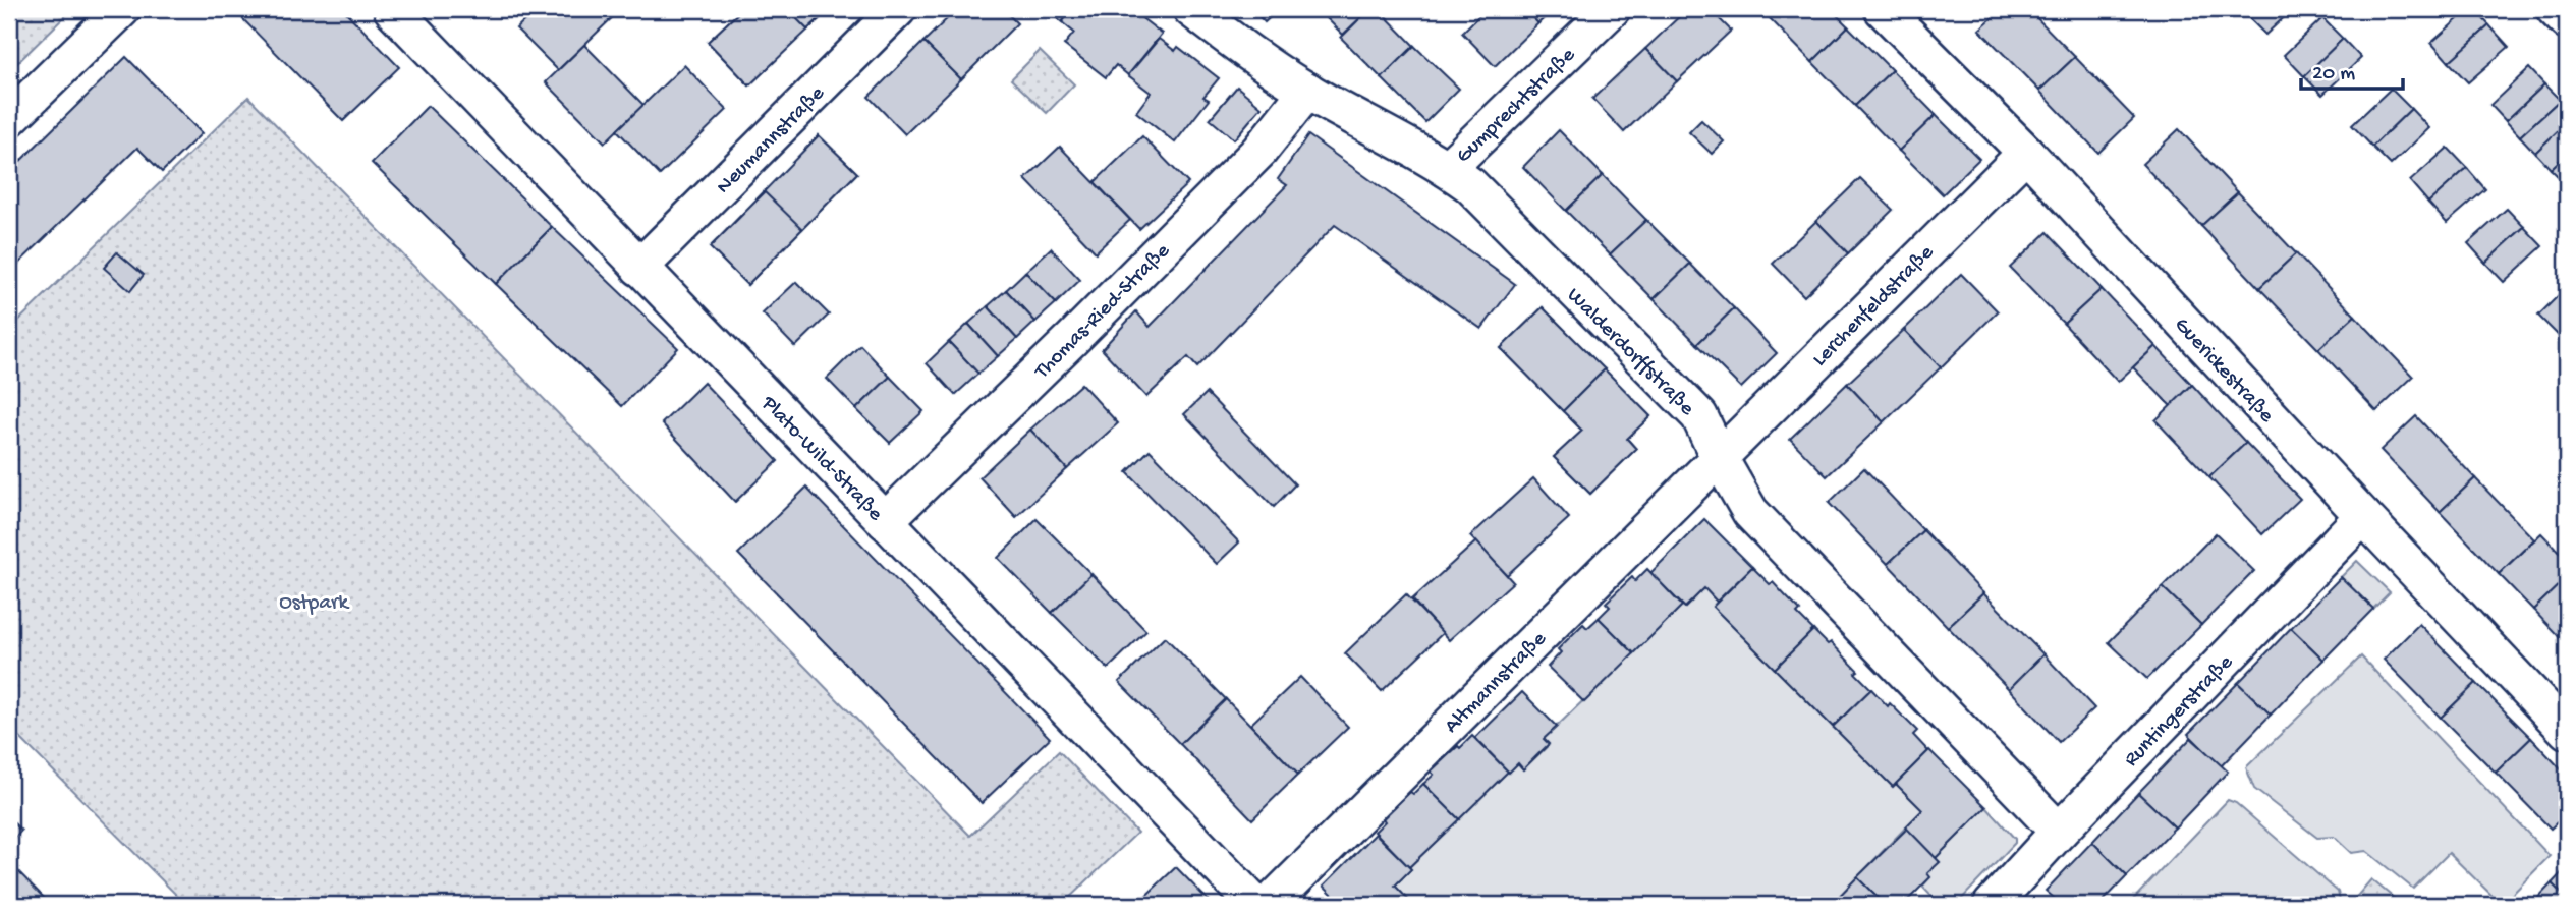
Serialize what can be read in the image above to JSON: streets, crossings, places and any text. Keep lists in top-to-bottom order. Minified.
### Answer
{"streets":{"street":["Gumprechtstraße","Neumannstraße","Lerchenfeldstraße","Thomas-Ried-Straße","Walderdorffstraße","Guerickestraße","Plato-Wild-Straße","Altmannstraße","Runtingerstraße"]},"crossings":[["Gumprechtstraße","Walderdorffstraße"],["Neumannstraße","Plato-Wild-Straße"],["Lerchenfeldstraße","Walderdorffstraße"],["Lerchenfeldstraße","Guerickestraße"],["Lerchenfeldstraße","Altmannstraße"],["Thomas-Ried-Straße","Walderdorffstraße"],["Thomas-Ried-Straße","Plato-Wild-Straße"],["Walderdorffstraße","Altmannstraße"],["Walderdorffstraße","Runtingerstraße"],["Guerickestraße","Runtingerstraße"]],"parks":["Ostpark"],"scale_bar":"20 m"}
